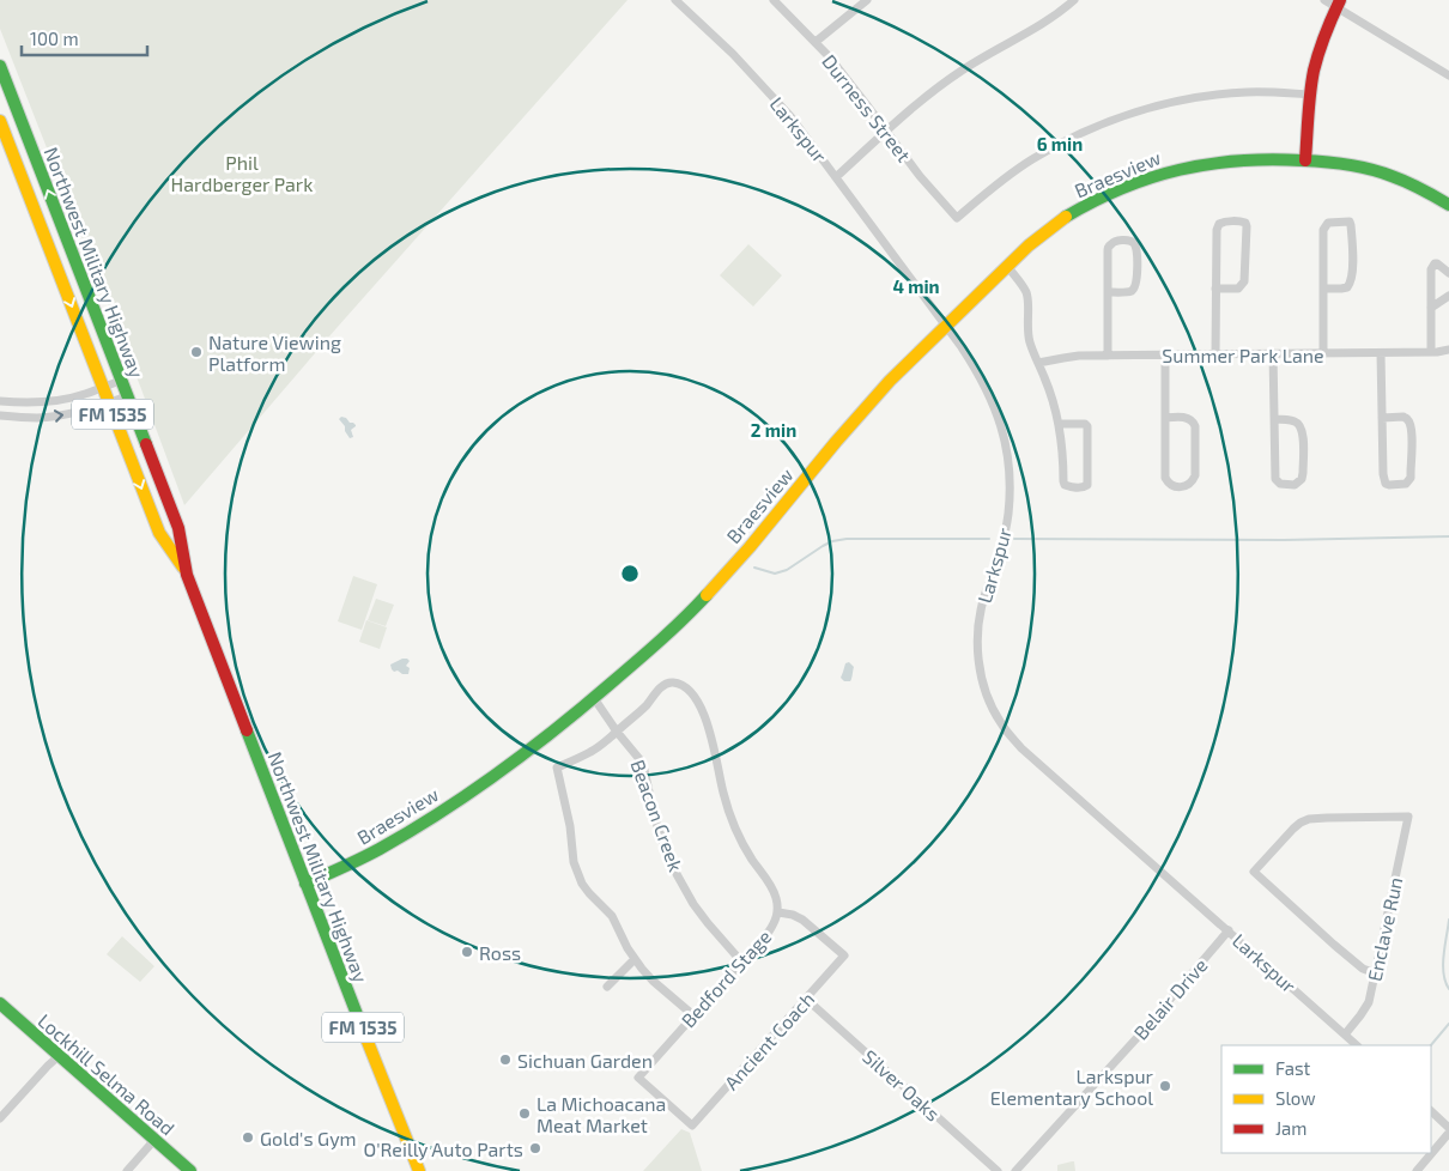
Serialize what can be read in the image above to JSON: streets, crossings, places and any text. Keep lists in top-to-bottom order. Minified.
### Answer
{"streets":{"main road":["Braesview","Northwest Military Highway","FM 1535","Lockhill Selma Road"],"street":["Durness Street","Larkspur","Summer Park Lane","Beacon Creek","Enclave Run","Bedford Stage","Belair Drive","Ancient Coach","Silver Oaks"]},"crossings":[["Larkspur","Braesview"],["Larkspur","Enclave Run"],["Larkspur","Belair Drive"],["Braesview","Northwest Military Highway"],["Braesview","Beacon Creek"],["Beacon Creek","Bedford Stage"],["Bedford Stage","Ancient Coach"],["Ancient Coach","Silver Oaks"]],"parks":["Phil Hardberger Park"],"places":["Nature Viewing Platform","Ross","Sichuan Garden","Larkspur Elementary School","La Michoacana Meat Market","Gold's Gym","O'Reilly Auto Parts"],"legend":["Fast","Slow","Jam"],"scale_bar":"100 m","rings":["6 min","4 min","2 min"]}
